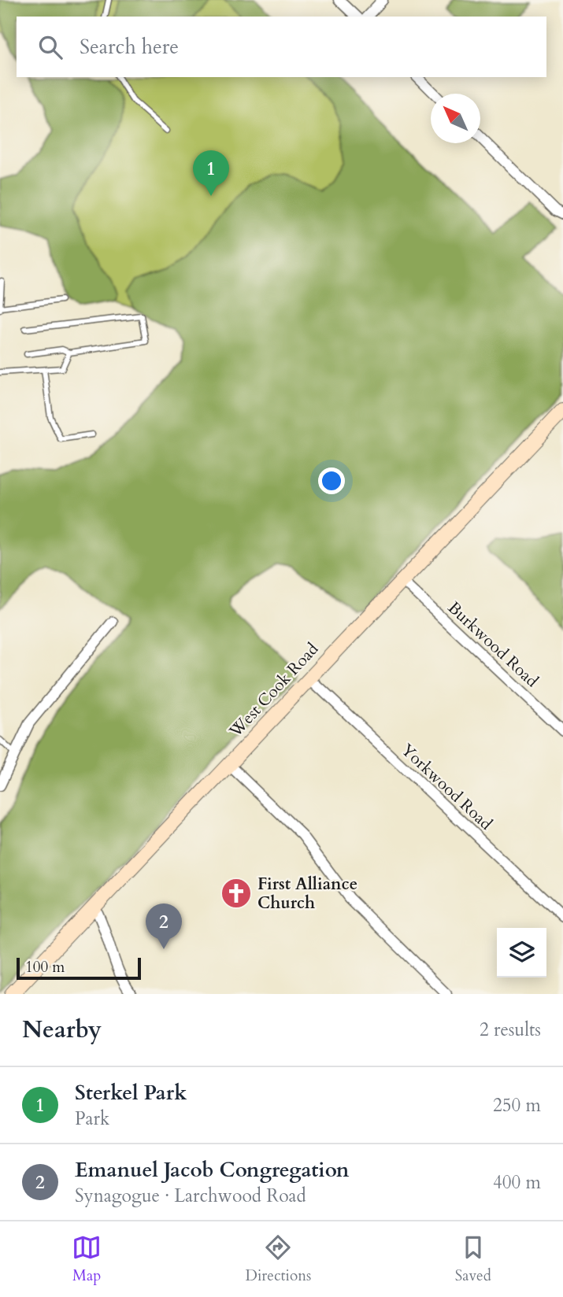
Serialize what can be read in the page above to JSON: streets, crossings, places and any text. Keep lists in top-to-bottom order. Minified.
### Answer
{"streets":{"main road":["West Cook Road"],"street":["Burkwood Road","Yorkwood Road"]},"crossings":[["Burkwood Road","West Cook Road"],["West Cook Road","Yorkwood Road"]],"places":{"church":["First Alliance Church"]},"scale_bar":"100 m","north":"top left","page":{"search":"Search here","pins":["1","2"],"scale":"100 m","heading":["Nearby","2 results"],"list":[{"mark":"1","name":"Sterkel Park","note":"Park","value":"250 m"},{"mark":"2","name":"Emanuel Jacob Congregation","note":"Synagogue · Larchwood Road","value":"400 m"}],"nav":["Map","Directions","Saved"]}}
